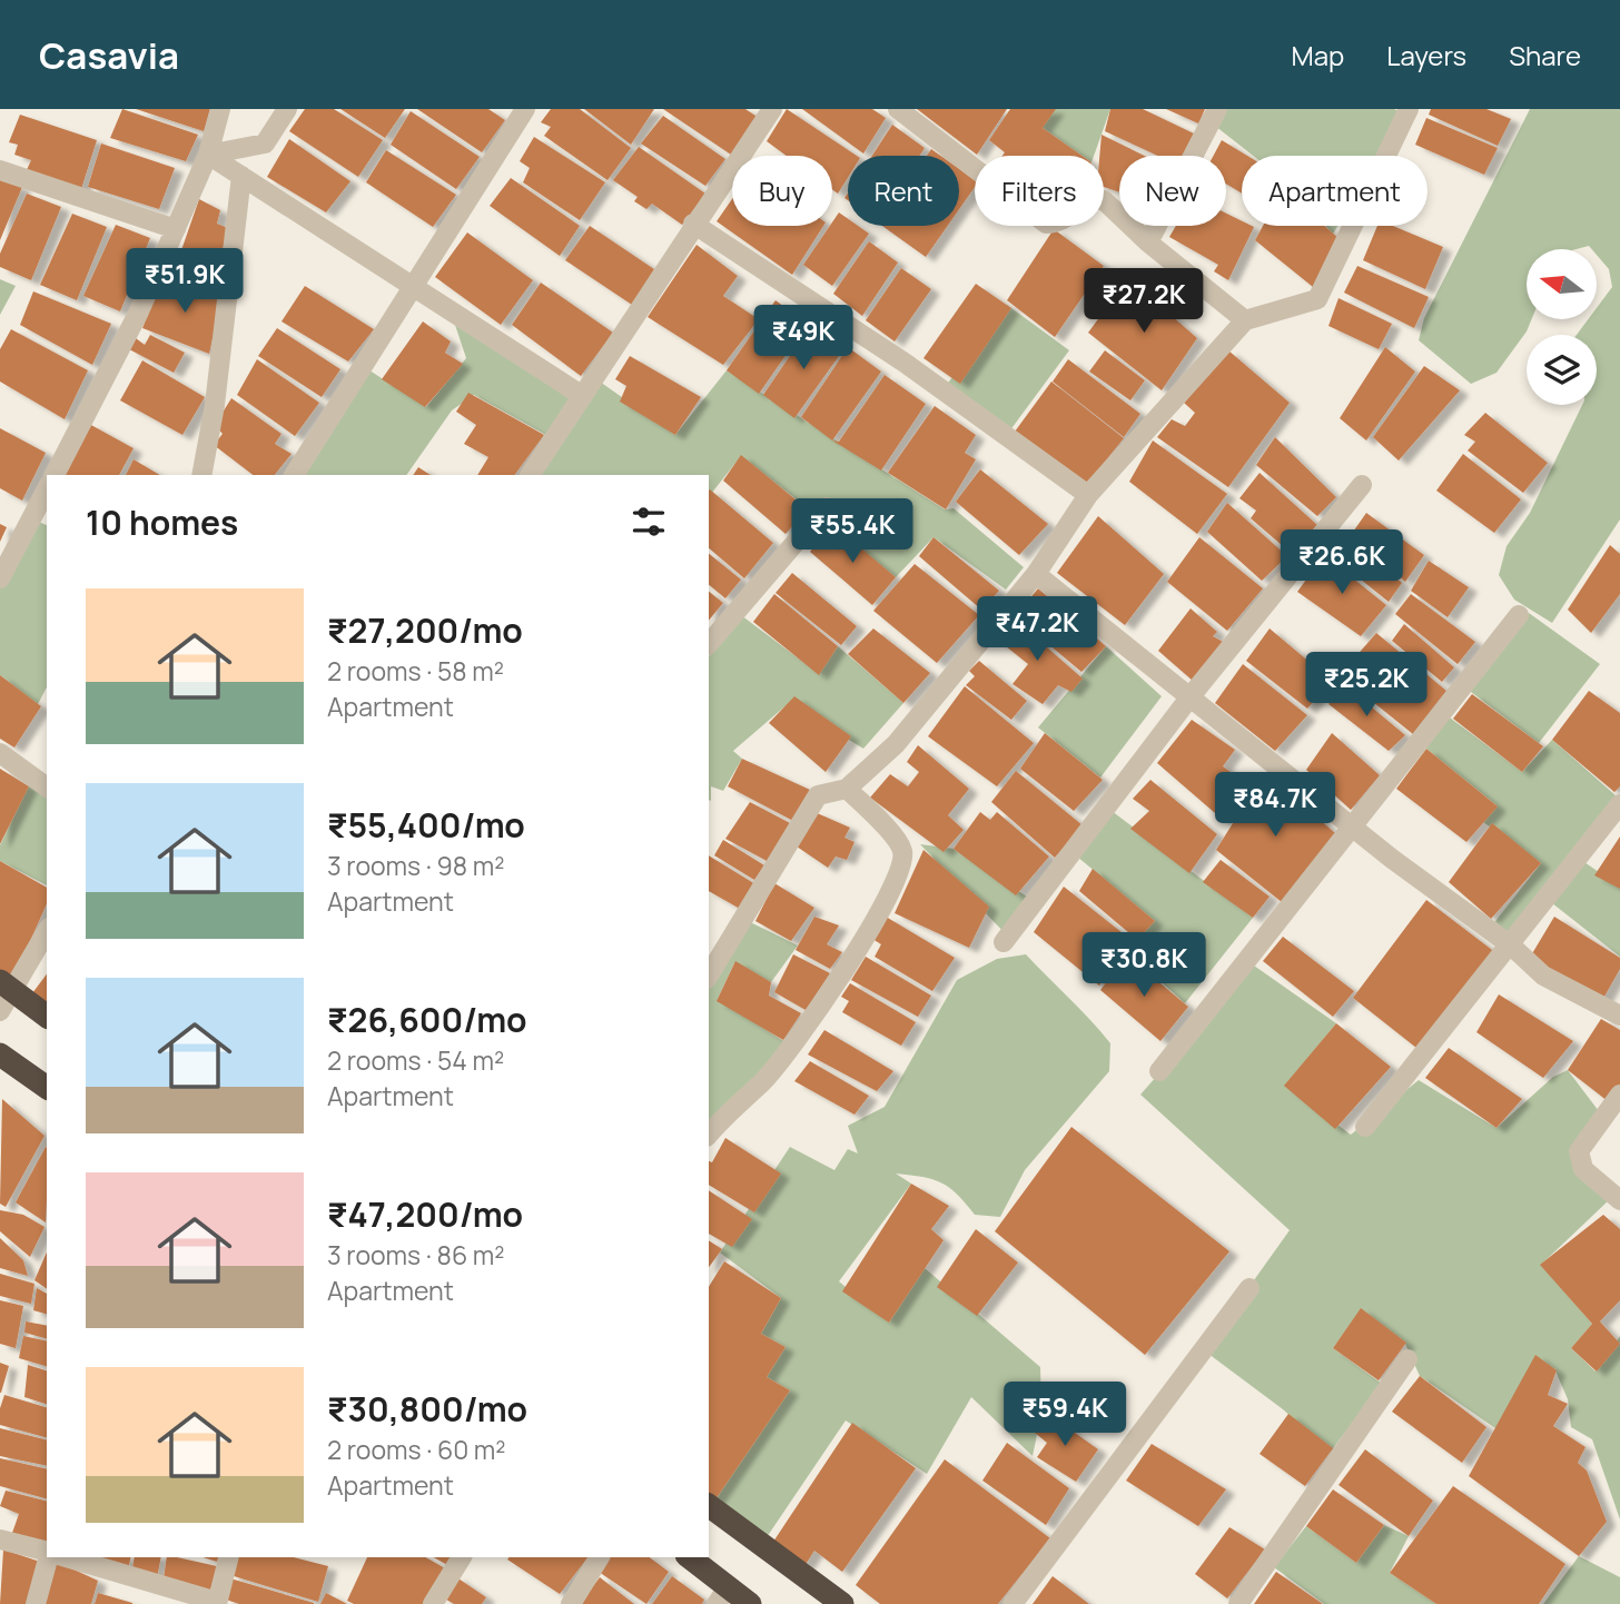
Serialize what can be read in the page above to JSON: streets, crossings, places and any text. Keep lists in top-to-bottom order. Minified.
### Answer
{"north":"left","page":{"header":"Casavia","nav":["Map","Layers","Share"],"chip":["Buy","Rent","Filters","New","Apartment"],"price":["₹51.9K","₹27.2K","₹49K","₹55.4K","₹26.6K","₹47.2K","₹25.2K","₹84.7K","₹30.8K","₹59.4K"],"heading":"10 homes","list":[{"name":"₹27,200/mo","note":"2 rooms · 58 m² · Apartment"},{"name":"₹55,400/mo","note":"3 rooms · 98 m² · Apartment"},{"name":"₹26,600/mo","note":"2 rooms · 54 m² · Apartment"},{"name":"₹47,200/mo","note":"3 rooms · 86 m² · Apartment"},{"name":"₹30,800/mo","note":"2 rooms · 60 m² · Apartment"}]}}
